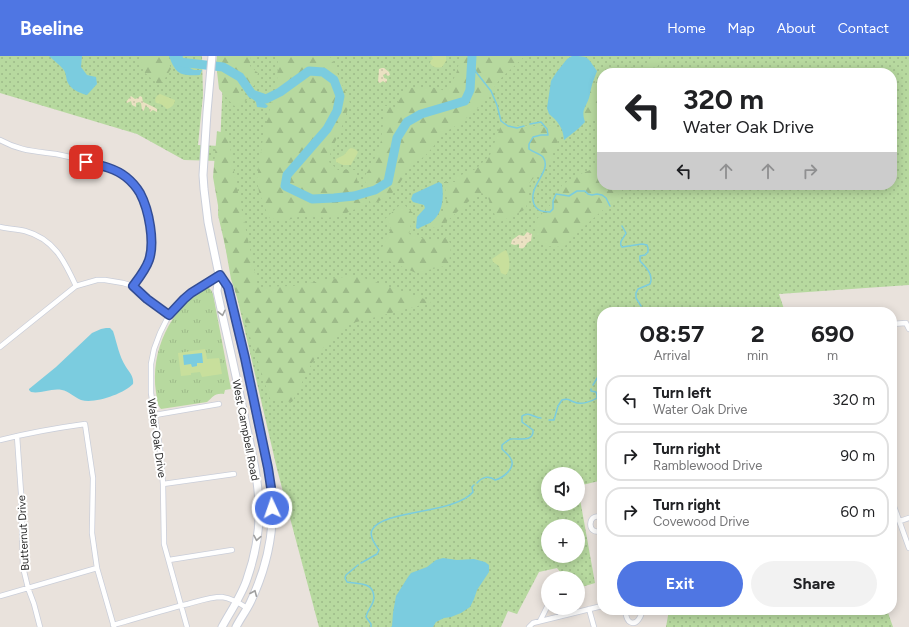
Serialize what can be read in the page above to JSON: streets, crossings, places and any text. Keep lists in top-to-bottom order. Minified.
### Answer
{"streets":{"main road":["West Campbell Road"],"street":["Water Oak Drive","Butternut Drive"]},"crossings":[["West Campbell Road","Water Oak Drive"]],"page":{"header":"Beeline","nav":["Home","Map","About","Contact"],"turn":["320 m","Water Oak Drive"],"eta":["08:57","Arrival","2","min","690","m"],"list":[{"name":"Turn left","note":"Water Oak Drive","value":"320 m"},{"name":"Turn right","note":"Ramblewood Drive","value":"90 m"},{"name":"Turn right","note":"Covewood Drive","value":"60 m"}],"map_buttons":["+","−"],"buttons":["Exit","Share"]}}
